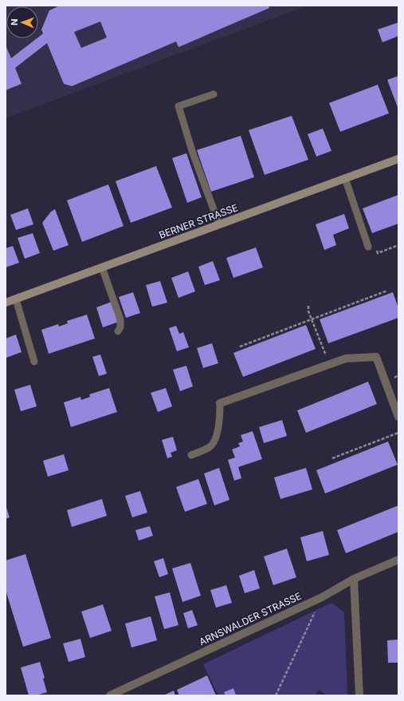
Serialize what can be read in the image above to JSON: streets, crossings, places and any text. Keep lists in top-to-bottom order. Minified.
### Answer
{"streets":{"main road":["BERNER STRASSE"],"street":["ARNSWALDER STRASSE"]},"north":"left"}
